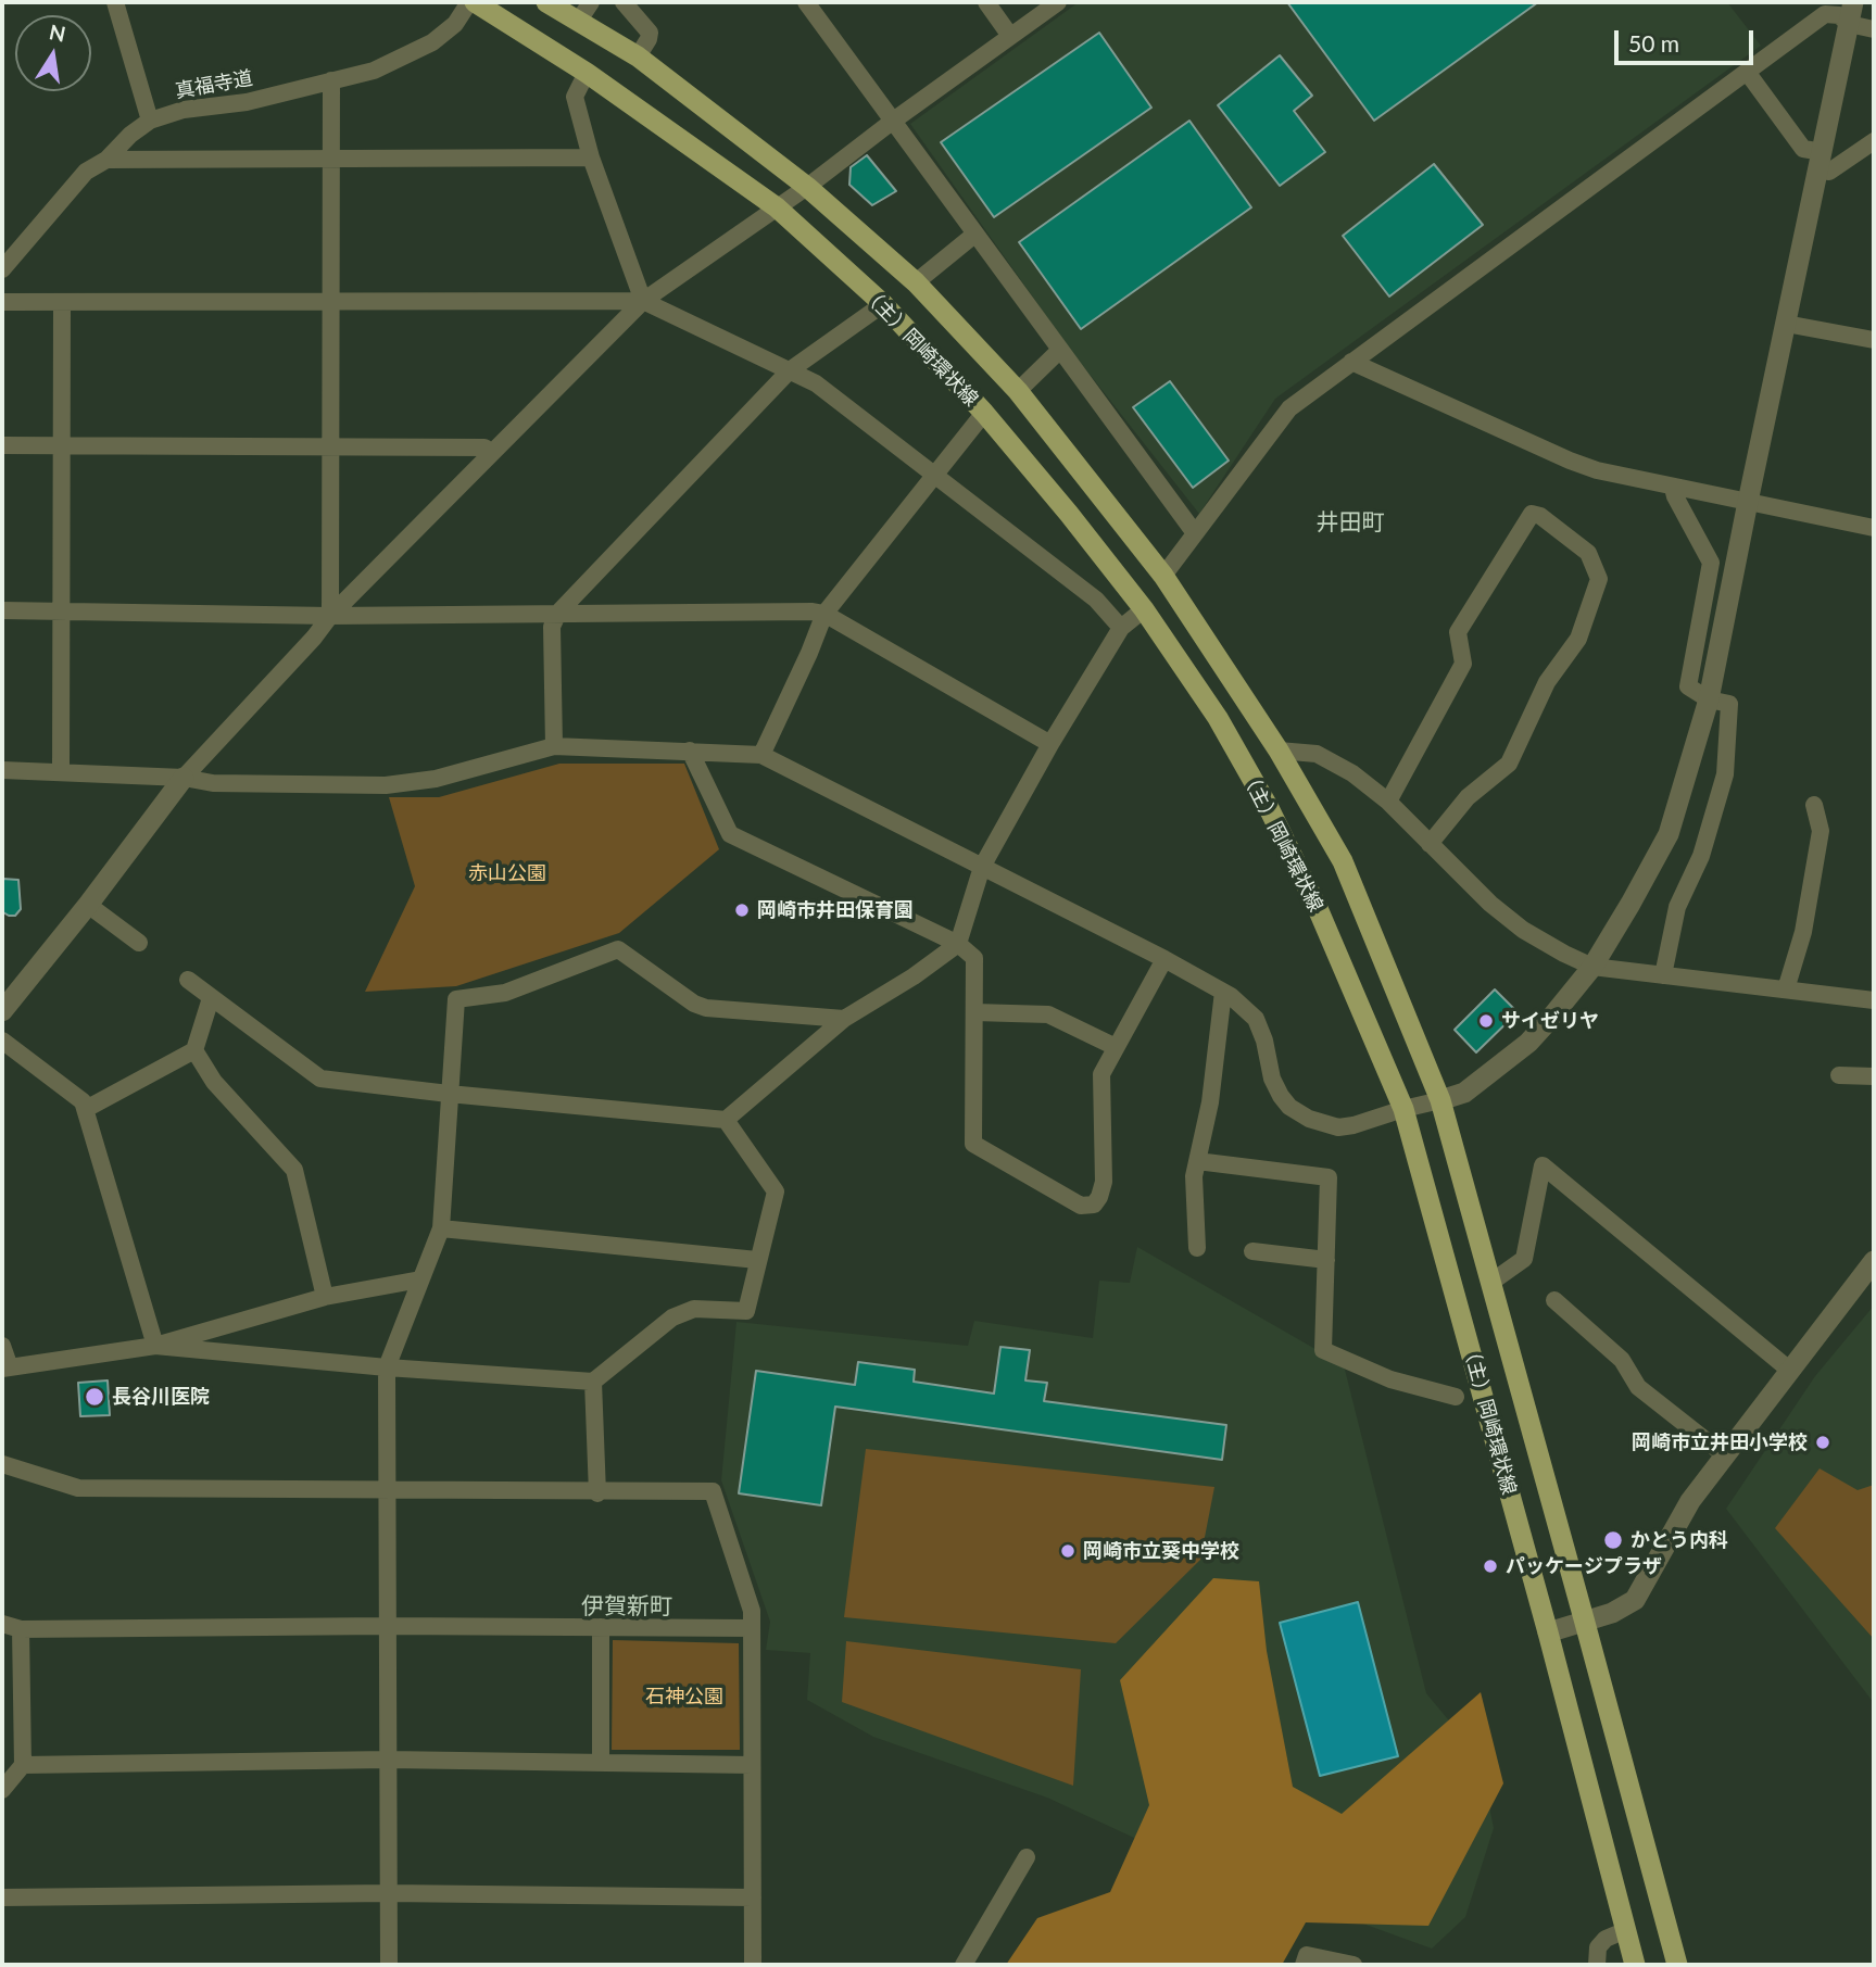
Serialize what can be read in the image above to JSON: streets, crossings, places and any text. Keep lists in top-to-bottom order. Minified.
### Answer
{"streets":{"main road":["（主）岡崎環状線"],"street":["真福寺道"]},"crossings":[["真福寺道","（主）岡崎環状線"]],"districts":["井田町","伊賀新町"],"parks":["赤山公園","石神公園"],"places":["岡崎市井田保育園","サイゼリヤ","長谷川医院","岡崎市立井田小学校","かとう内科","岡崎市立葵中学校","パッケージプラザ"],"scale_bar":"50 m","north":"top"}
